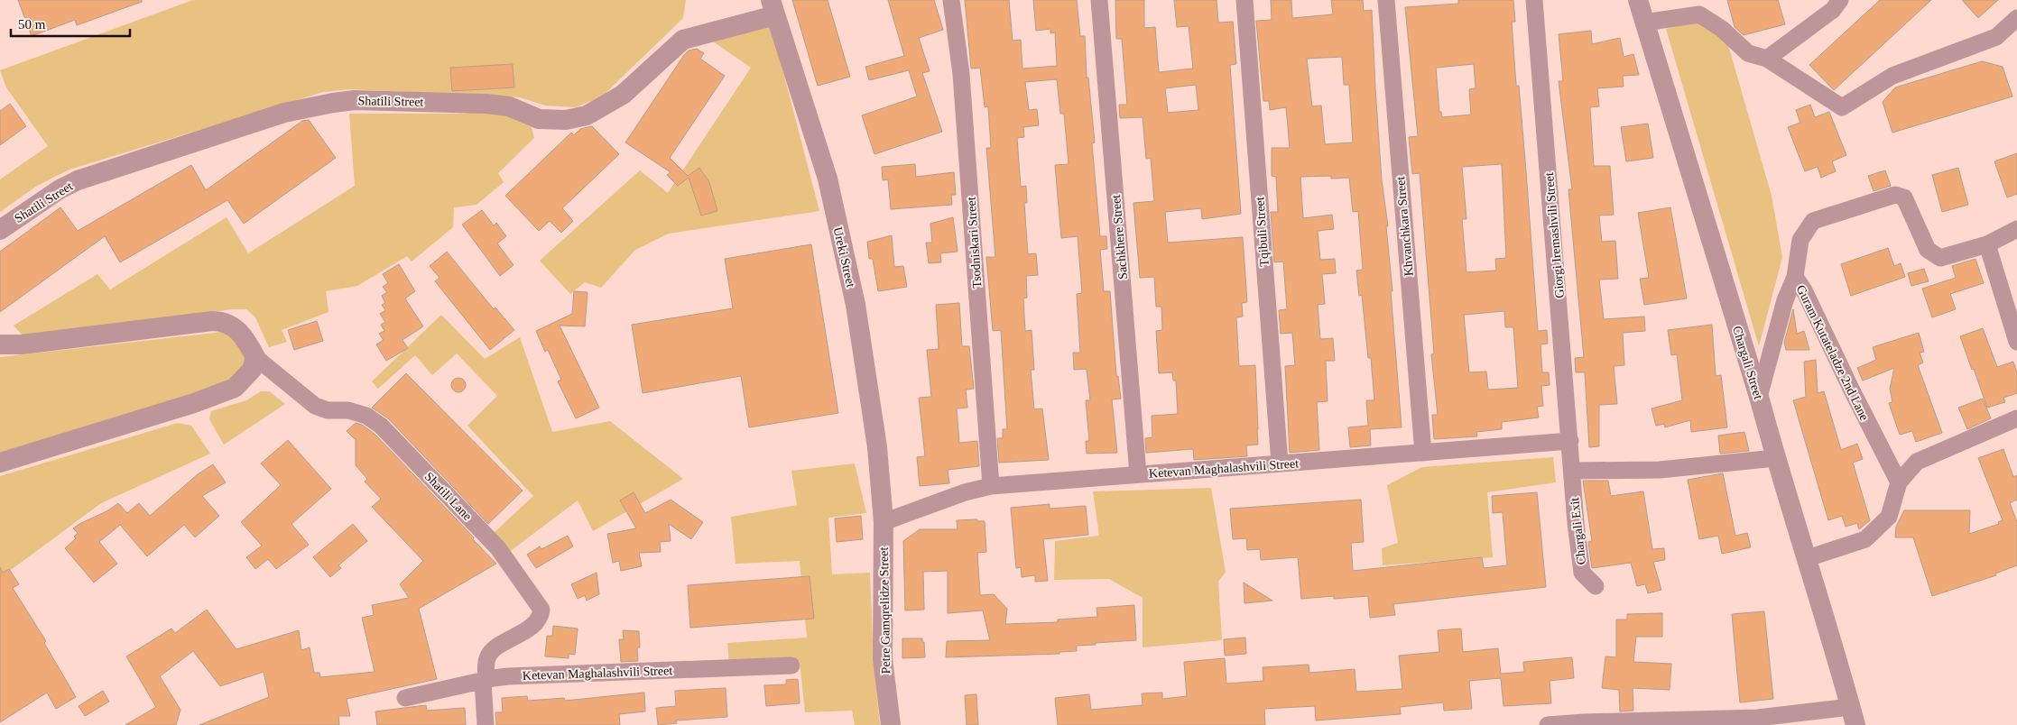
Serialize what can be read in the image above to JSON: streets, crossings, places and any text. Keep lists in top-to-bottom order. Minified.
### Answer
{"streets":{"street":["Shatili Street","Khvanchkara Street","Tqibuli Street","Giorgi Iremashvili Street","Sachkhere Street","Tsodniskari Street","Ureki Street","Guram Kutateladze 2nd Lane","Chargali Street","Ketevan Maghalashvili Street","Shatili Lane","Chargali Exit","Petre Gamqrelidze Street"]},"crossings":[["Shatili Street","Ureki Street"],["Khvanchkara Street","Ketevan Maghalashvili Street"],["Tqibuli Street","Ketevan Maghalashvili Street"],["Giorgi Iremashvili Street","Ketevan Maghalashvili Street"],["Giorgi Iremashvili Street","Chargali Exit"],["Sachkhere Street","Ketevan Maghalashvili Street"],["Tsodniskari Street","Ketevan Maghalashvili Street"],["Ureki Street","Ketevan Maghalashvili Street"],["Ureki Street","Petre Gamqrelidze Street"],["Ketevan Maghalashvili Street","Shatili Lane"],["Ketevan Maghalashvili Street","Petre Gamqrelidze Street"]],"scale_bar":"50 m"}
